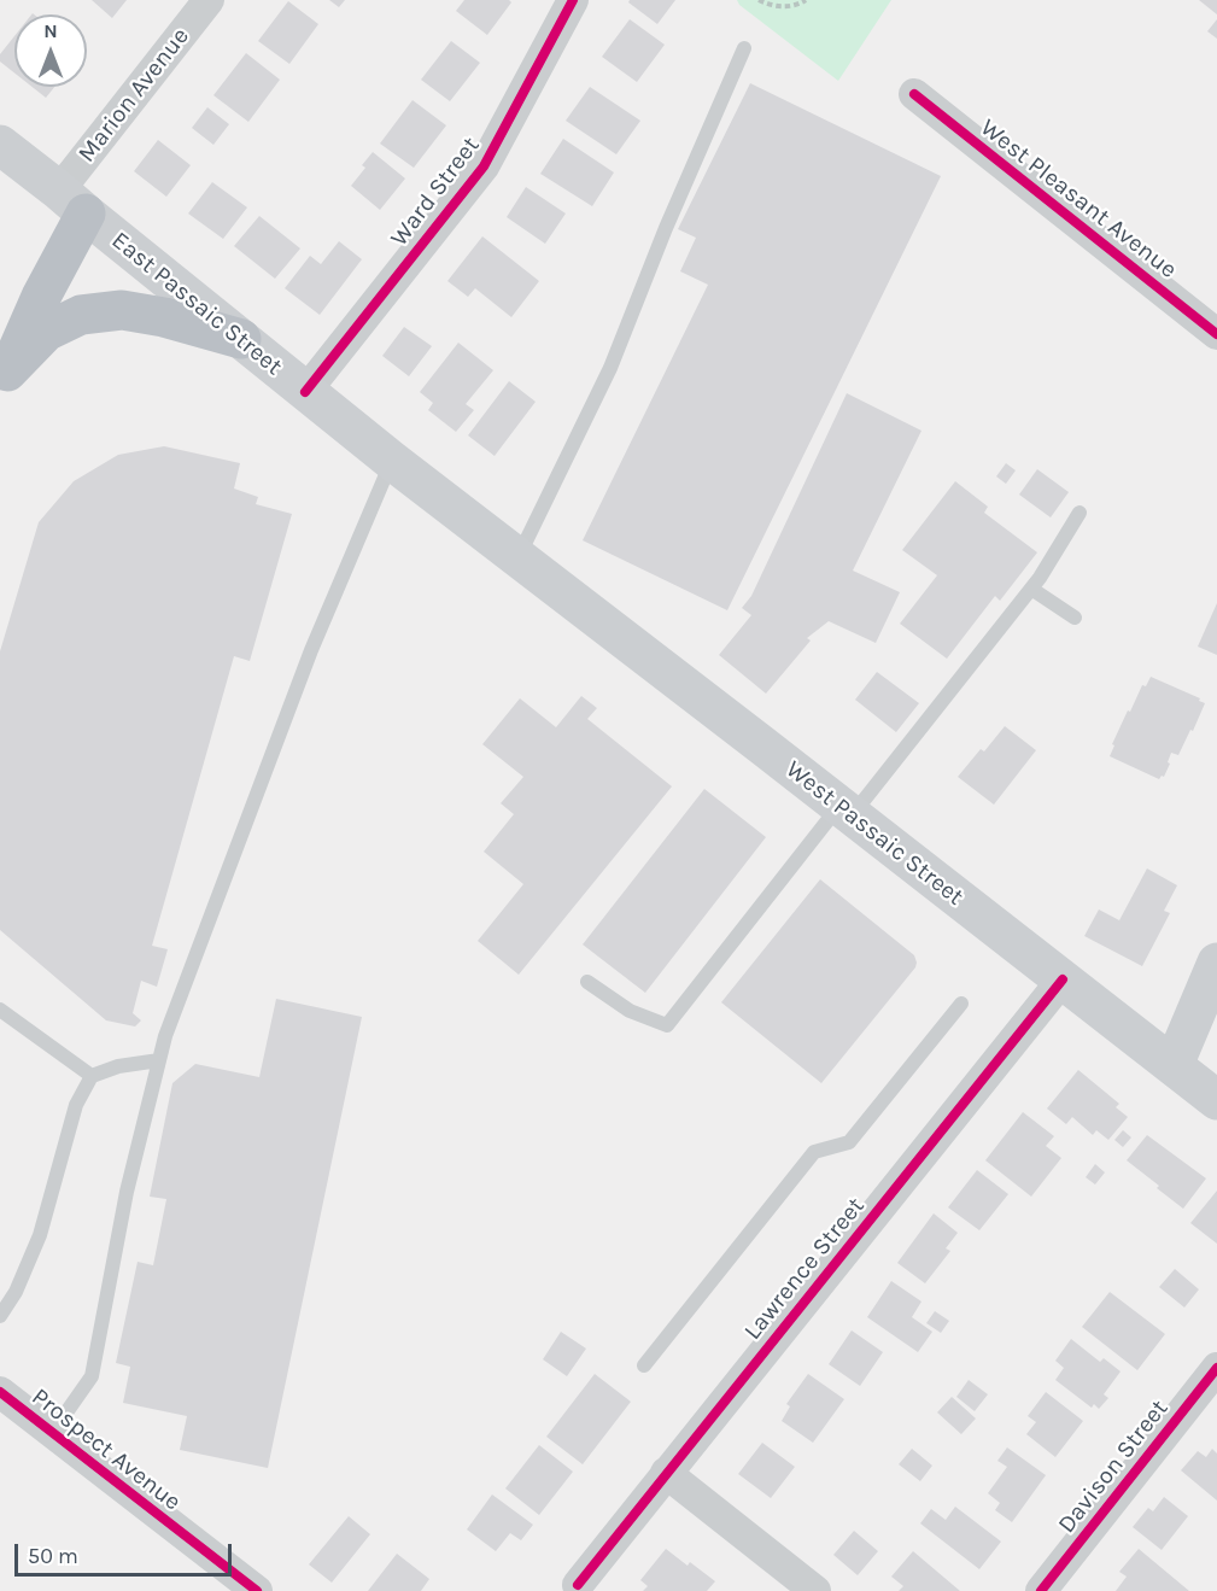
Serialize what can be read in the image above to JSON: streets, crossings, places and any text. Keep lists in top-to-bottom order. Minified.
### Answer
{"streets":{"main road":["East Passaic Street","West Passaic Street"],"street":["Marion Avenue","Ward Street","West Pleasant Avenue","Lawrence Street","Prospect Avenue","Davison Street"]},"crossings":[["Marion Avenue","East Passaic Street"],["Ward Street","East Passaic Street"],["East Passaic Street","West Passaic Street"],["West Passaic Street","Lawrence Street"]],"scale_bar":"50 m","north":"top"}
